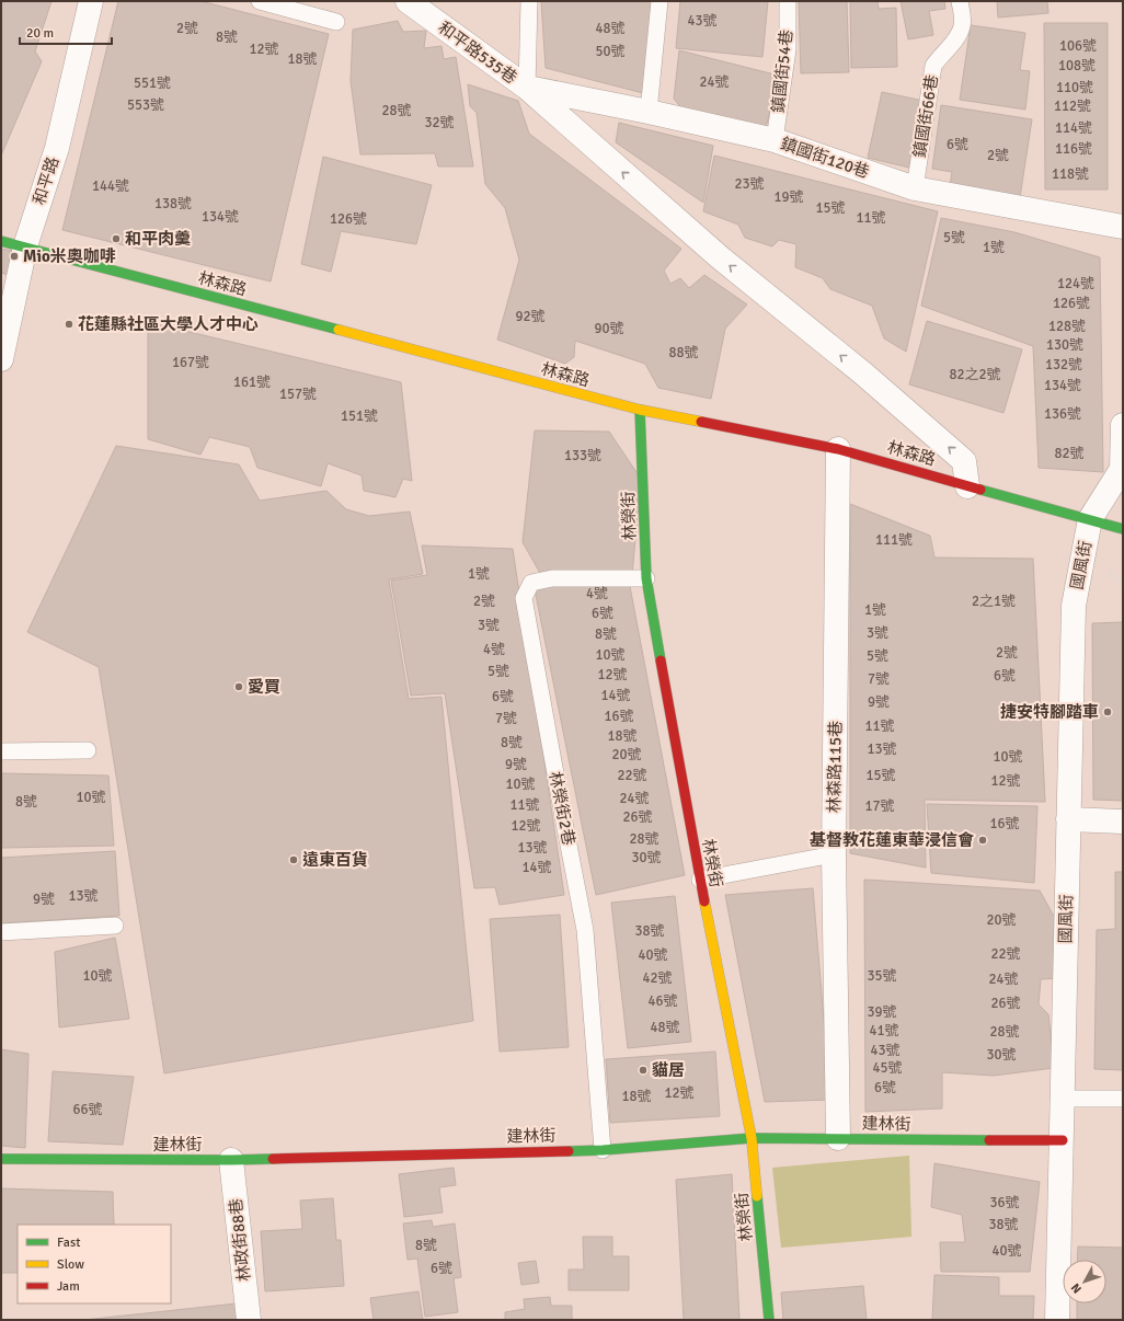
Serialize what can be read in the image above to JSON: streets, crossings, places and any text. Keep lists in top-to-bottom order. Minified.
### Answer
{"streets":{"street":["和平路535巷","鎮國街120巷","和平路","林森路","林榮街","國風街","林森路115巷","建林街","林政街88巷"],"lane":["鎮國街54巷","鎮國街66巷","林榮街2巷"]},"crossings":[["和平路535巷","鎮國街120巷"],["和平路535巷","林森路"],["鎮國街54巷","鎮國街120巷"],["鎮國街66巷","鎮國街120巷"],["和平路","林森路"],["林森路","林榮街"],["林森路","國風街"],["林森路","林森路115巷"],["林榮街","林榮街2巷"],["林榮街","建林街"],["國風街","建林街"],["林森路115巷","建林街"],["林榮街2巷","建林街"],["建林街","林政街88巷"]],"one_way":["和平路535巷"],"places":["和平肉羹","Mio米奧咖啡","花蓮縣社區大學人才中心","愛買","捷安特腳踏車","基督教花蓮東華浸信會","遠東百貨","貓居"],"house_numbers":["43號","2號","48號","8號","106號","12號","50號","18號","108號","24號","551號","110號","553號","112號","28號","32號","114號","6號","116號","2號","118號","23號","144號","19號","138號","15號","134號","11號","126號","5號","1號","124號","126號","92號","128號","90號","130號","88號","167號","132號","82之2號","161號","134號","157號","136號","151號","82號","133號","111號","1號","4號","2號","2之1號","1號","6號","3號","3號","8號","4號","2號","10號","5號","5號","12號","6號","7號","14號","6號","9號","16號","7號","11號","18號","8號","13號","20號","10號","9號","22號","15號","12號","10號","10號","24號","8號","11號","17號","26號","16號","12號","28號","13號","30號","14號","13號","9號","20號","38號","22號","40號","10號","35號","42號","24號","46號","26號","39號","48號","41號","28號","43號","30號","45號","6號","12號","18號","66號","36號","38號","8號","40號","6號"],"legend":["Fast","Slow","Jam"],"scale_bar":"20 m","north":"bottom left"}
